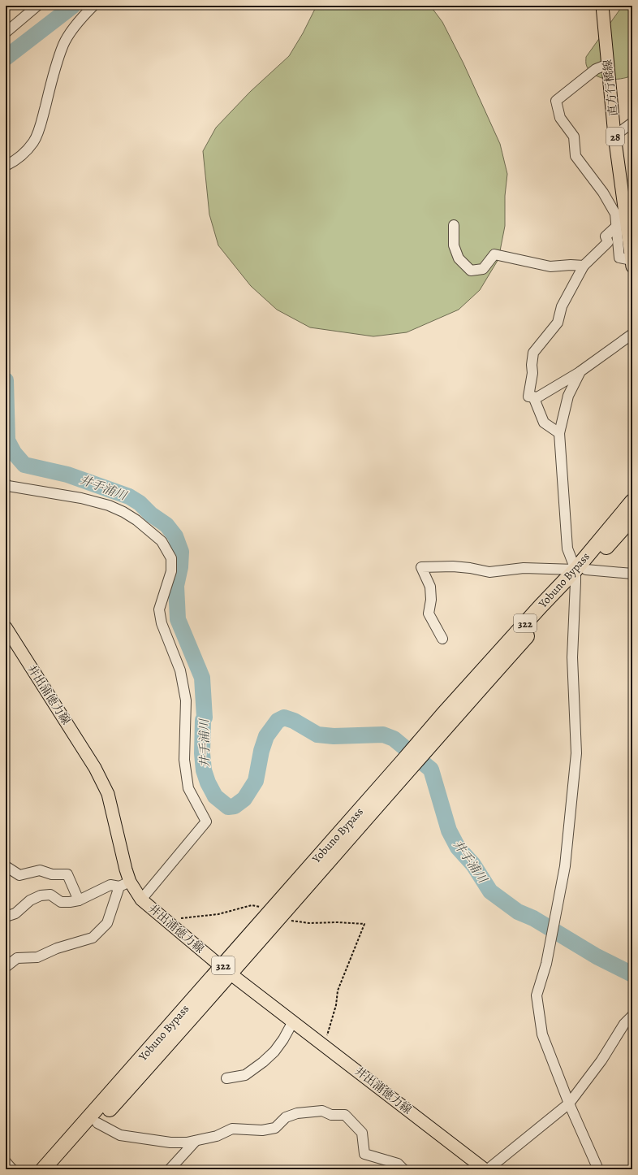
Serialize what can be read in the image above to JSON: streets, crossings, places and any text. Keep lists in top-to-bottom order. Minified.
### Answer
{"streets":{"highway":["Yobuno Bypass","322"],"main road":["直方行橋線","28","井出浦徳力線"]},"crossings":[["Yobuno Bypass","井出浦徳力線"]],"water":["井手浦川"]}
